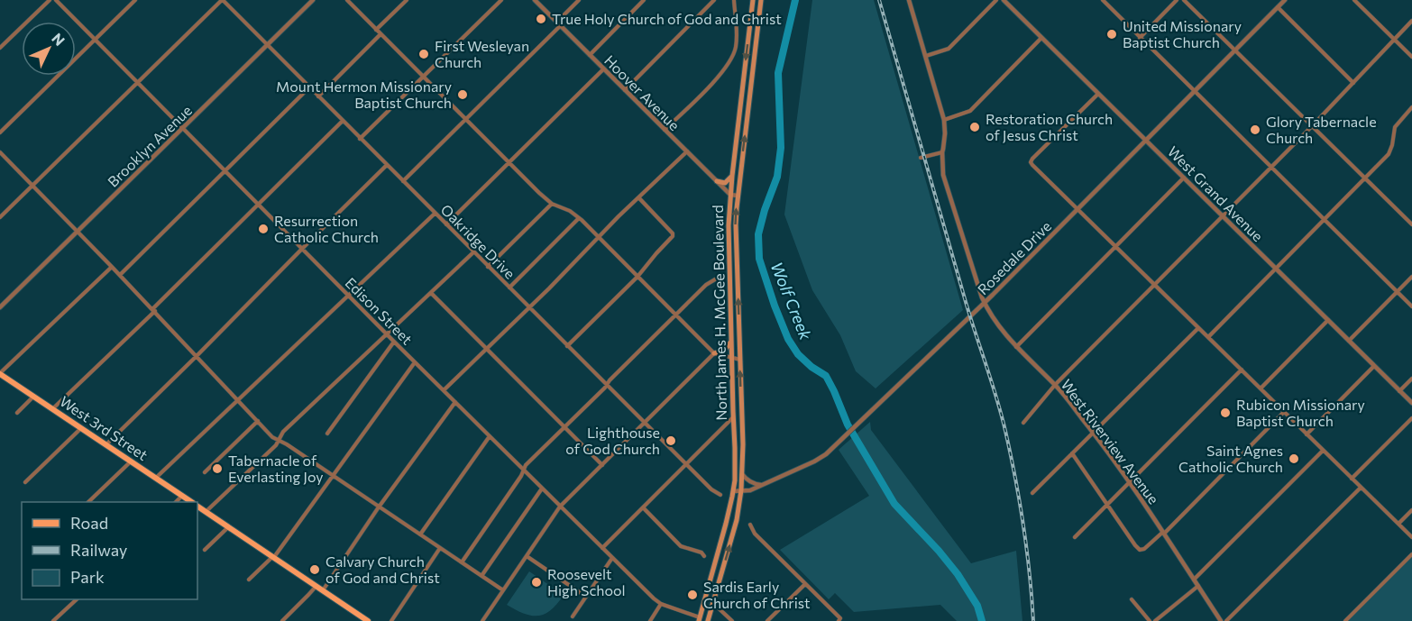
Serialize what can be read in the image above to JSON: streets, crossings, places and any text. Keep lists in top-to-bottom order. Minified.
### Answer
{"streets":{"main road":["North James H. McGee Boulevard","West 3rd Street"],"street":["Hoover Avenue","Brooklyn Avenue","West Grand Avenue","Oakridge Drive","Rosedale Drive","Edison Street","West Riverview Avenue"]},"crossings":[["Hoover Avenue","North James H. McGee Boulevard"],["Brooklyn Avenue","Oakridge Drive"],["Brooklyn Avenue","Edison Street"],["West Grand Avenue","Rosedale Drive"],["Rosedale Drive","North James H. McGee Boulevard"],["Rosedale Drive","West Riverview Avenue"],["Edison Street","North James H. McGee Boulevard"]],"water":["Wolf Creek"],"places":["True Holy Church of God and Christ","United Missionary Baptist Church","First Wesleyan Church","Mount Hermon Missionary Baptist Church","Restoration Church of Jesus Christ","Glory Tabernacle Church","Resurrection Catholic Church","Rubicon Missionary Baptist Church","Lighthouse of God Church","Saint Agnes Catholic Church","Tabernacle of Everlasting Joy","Calvary Church of God and Christ","Roosevelt High School","Sardis Early Church of Christ"],"legend":["Road","Railway","Park"],"north":"top right"}
